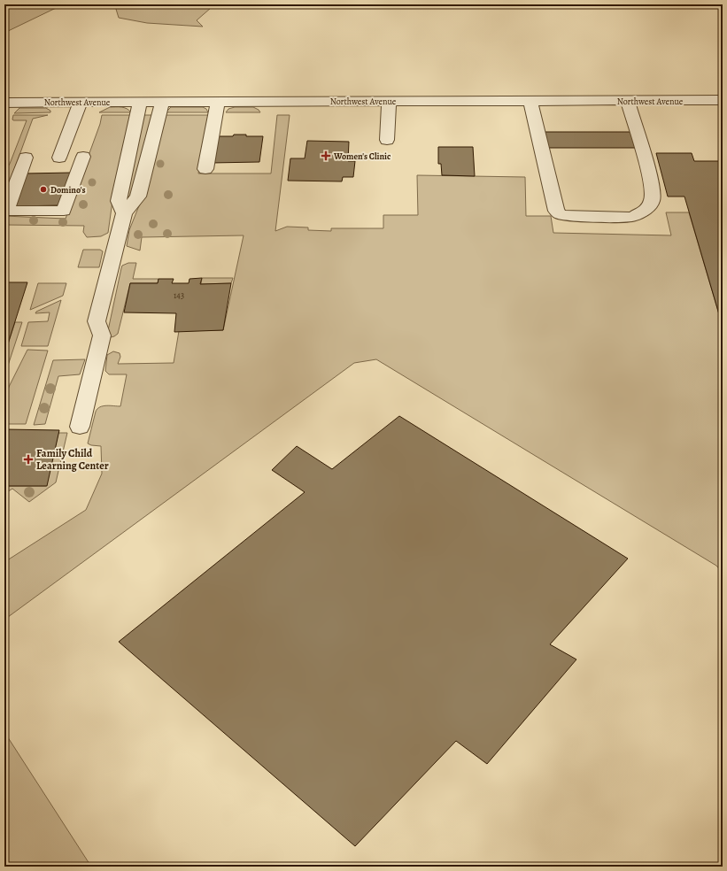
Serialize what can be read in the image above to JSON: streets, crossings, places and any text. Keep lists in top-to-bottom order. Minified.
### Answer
{"streets":{"street":["Northwest Avenue"]},"places":{"health":["Women's Clinic","Family Child Learning Center"],"other":["Domino's"]},"house_numbers":["143"]}
